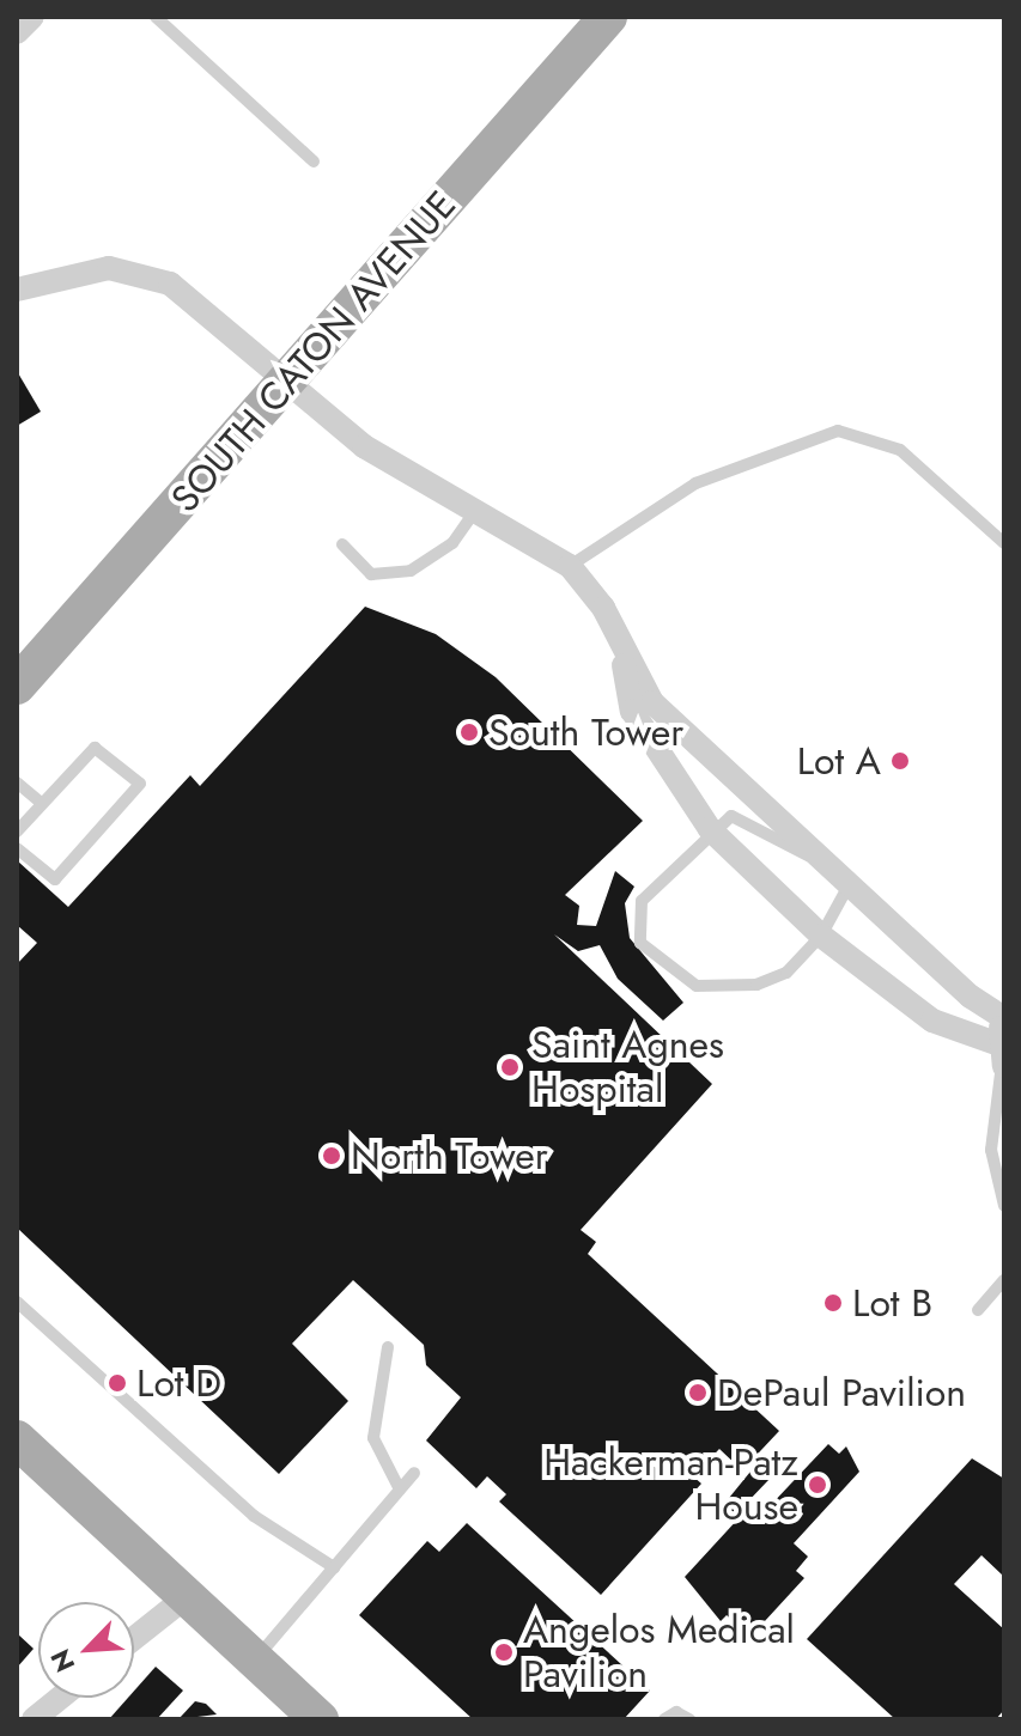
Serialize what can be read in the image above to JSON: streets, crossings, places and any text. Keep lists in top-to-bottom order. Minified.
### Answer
{"streets":{"main road":["SOUTH CATON AVENUE"]},"places":["South Tower","Lot A","Saint Agnes Hospital","North Tower","Lot B","Lot D","DePaul Pavilion","Hackerman-Patz House","Angelos Medical Pavilion"],"north":"bottom left"}
